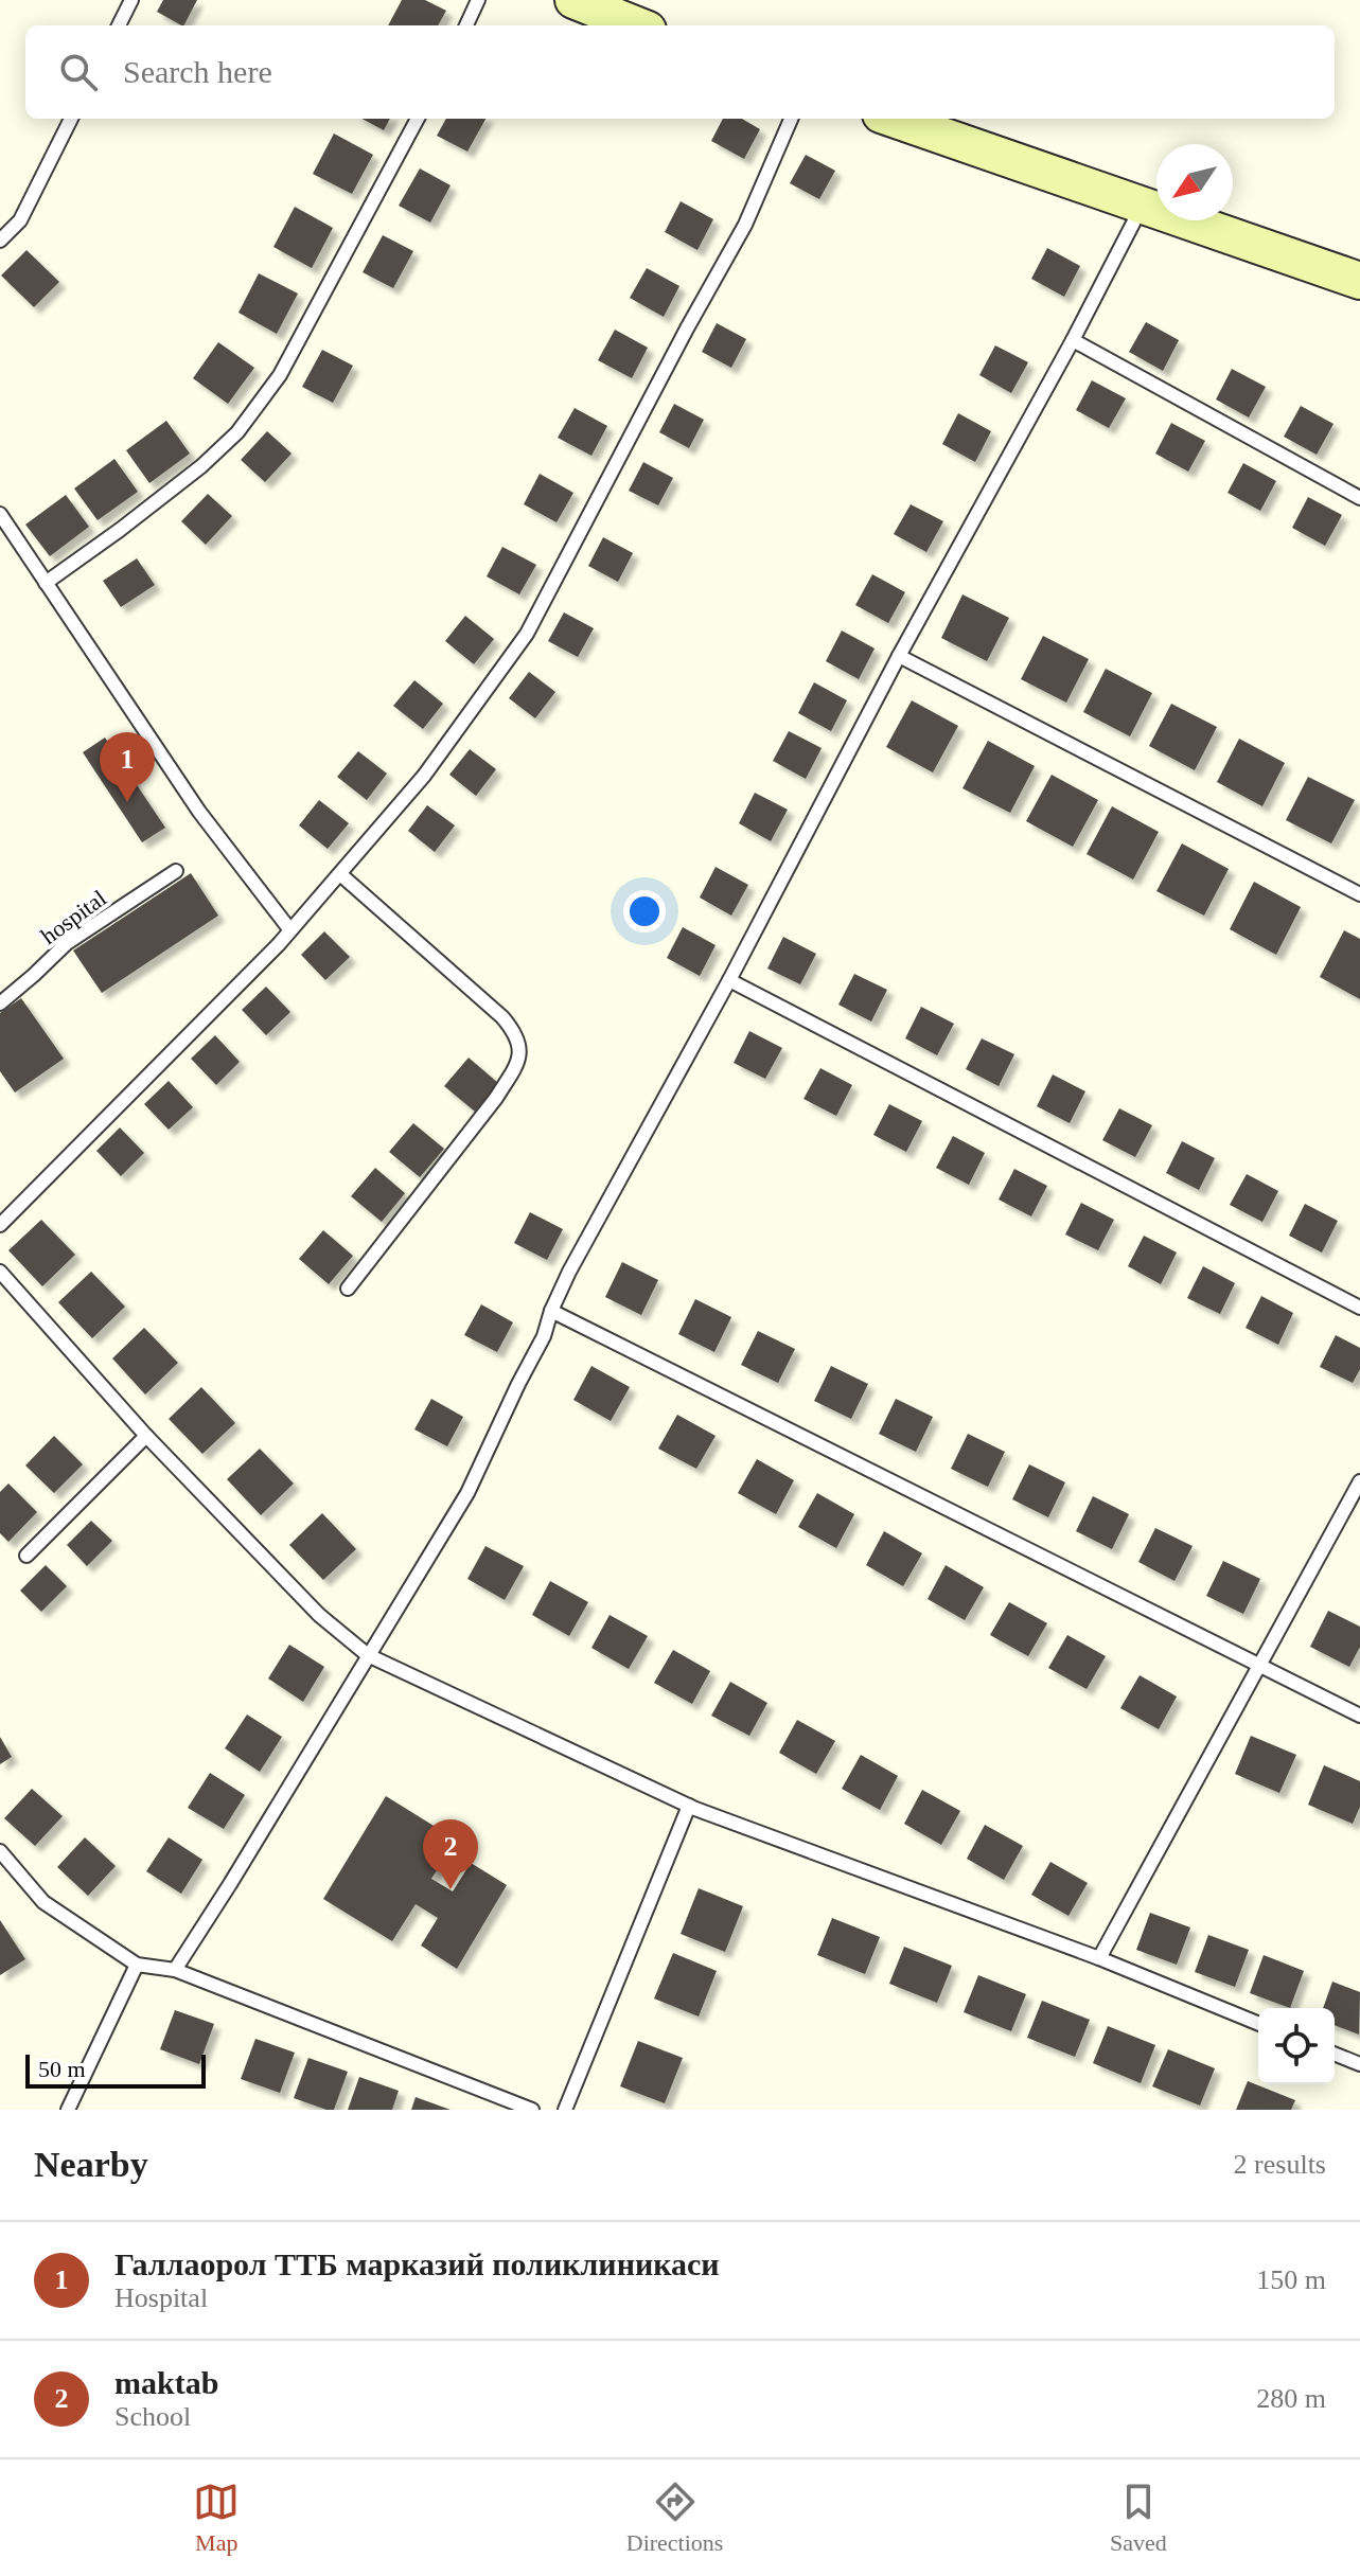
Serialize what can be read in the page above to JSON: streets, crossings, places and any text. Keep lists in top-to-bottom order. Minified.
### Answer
{"streets":{"lane":["hospital"]},"scale_bar":"50 m","north":"bottom left","page":{"search":"Search here","pins":["1","2"],"scale":"50 m","heading":["Nearby","2 results"],"list":[{"mark":"1","name":"Галлаорол ТТБ марказий поликлиникаси","note":"Hospital","value":"150 m"},{"mark":"2","name":"maktab","note":"School","value":"280 m"}],"nav":["Map","Directions","Saved"]}}
